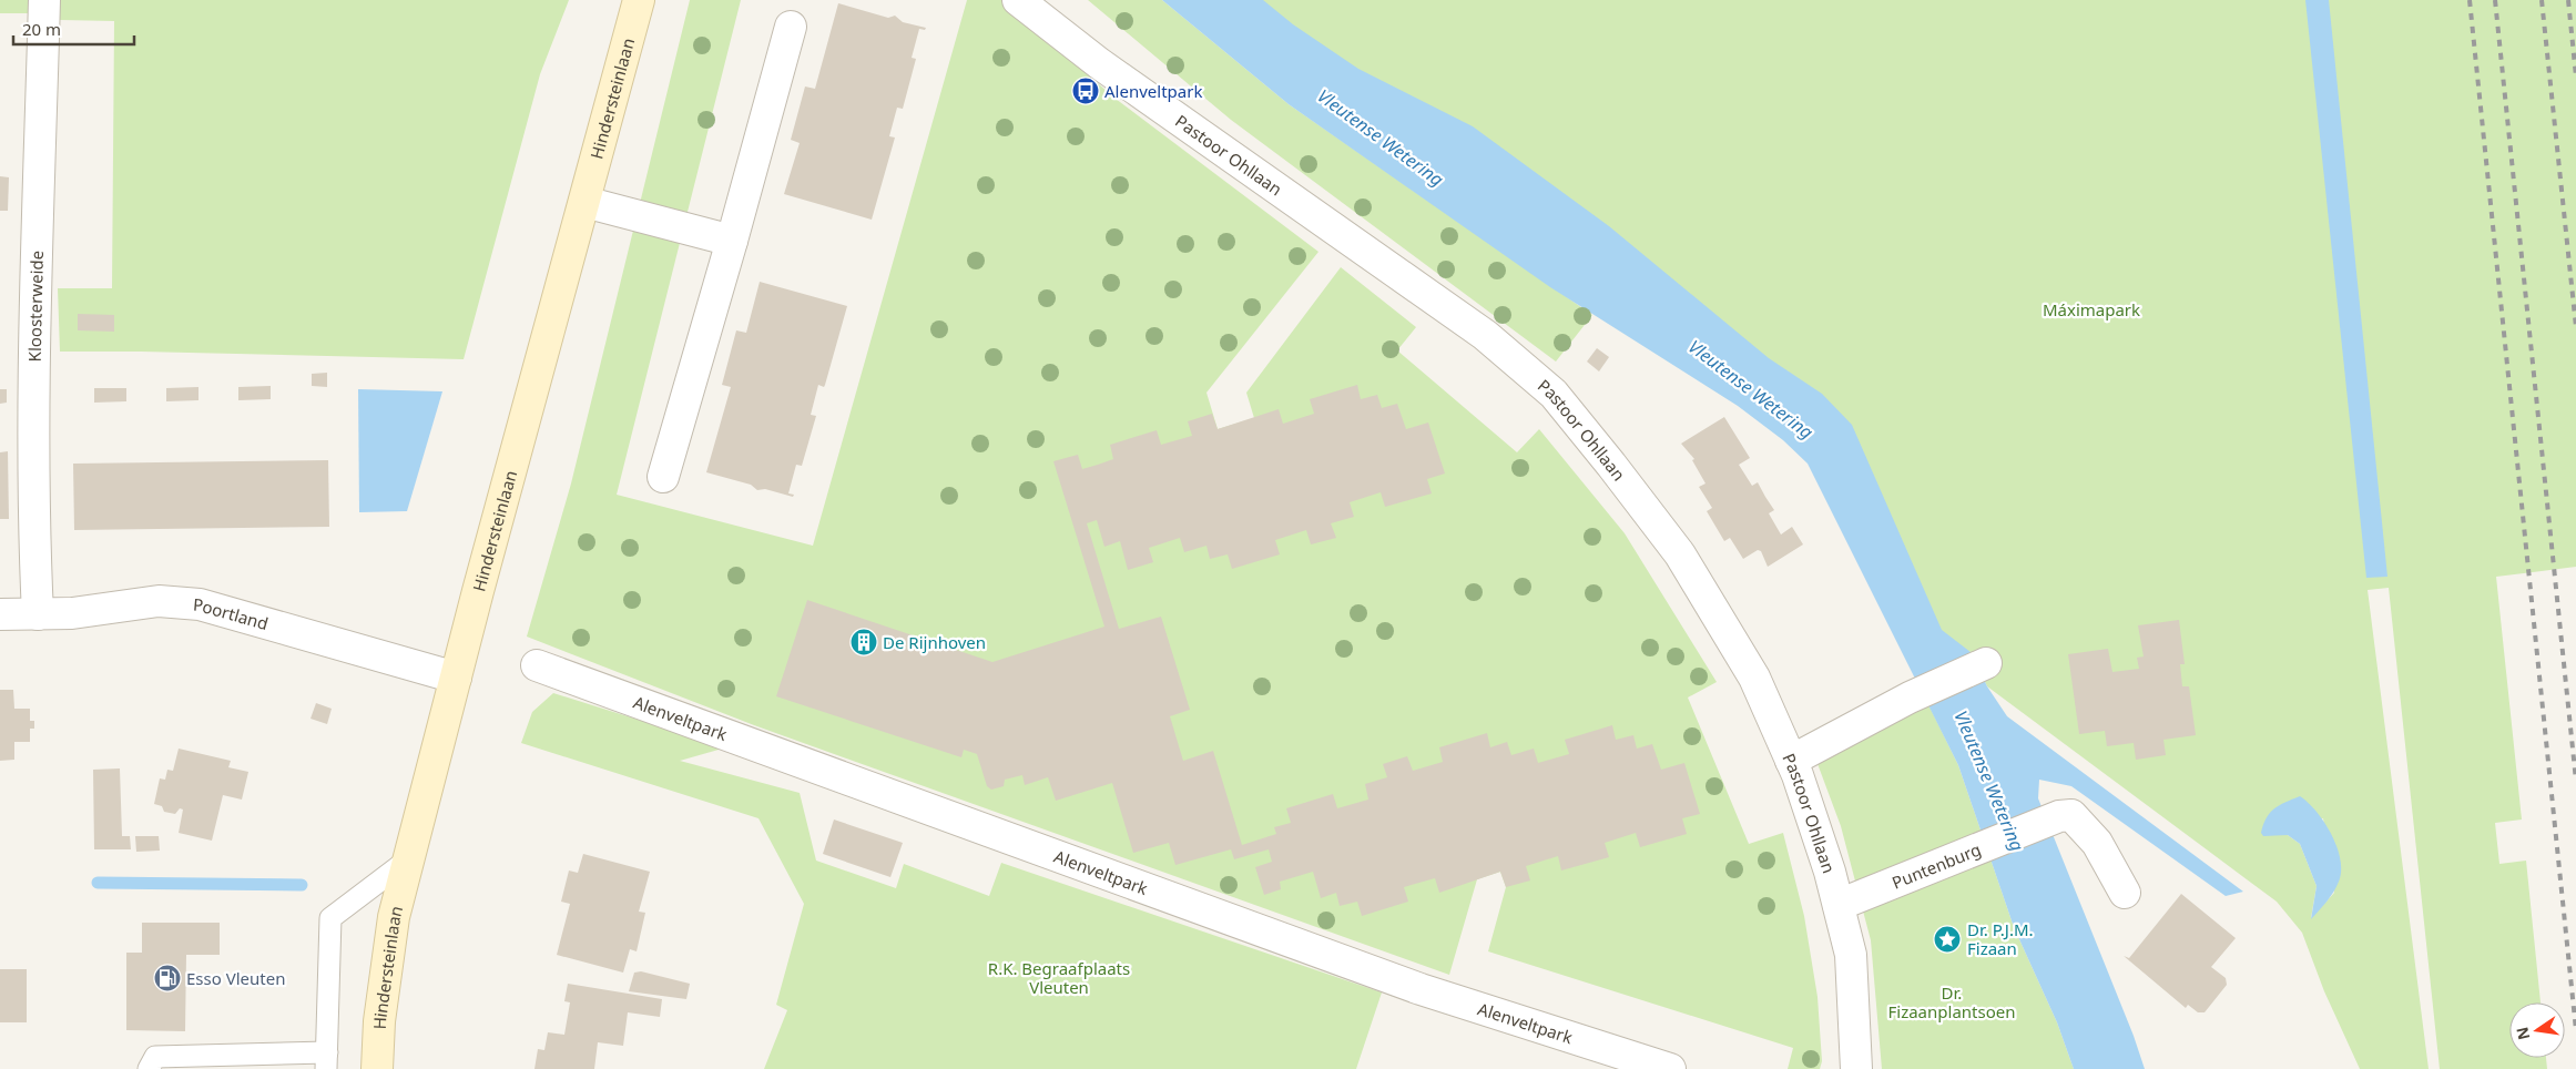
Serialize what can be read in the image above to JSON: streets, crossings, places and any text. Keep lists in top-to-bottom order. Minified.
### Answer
{"streets":{"street":["Hindersteinlaan","Pastoor Ohllaan","Kloosterweide","Poortland","Alenveltpark","Puntenburg"]},"crossings":[["Hindersteinlaan","Poortland"],["Pastoor Ohllaan","Puntenburg"],["Kloosterweide","Poortland"]],"water":["Vleutense Wetering"],"parks":["Máximapark","R.K. Begraafplaats Vleuten","Dr. Fizaanplantsoen"],"places":{"bus stop":["Alenveltpark"],"building":["De Rijnhoven"],"place":["Dr. P.J.M. Fizaan"],"fuel station":["Esso Vleuten"]},"scale_bar":"20 m","north":"left"}
